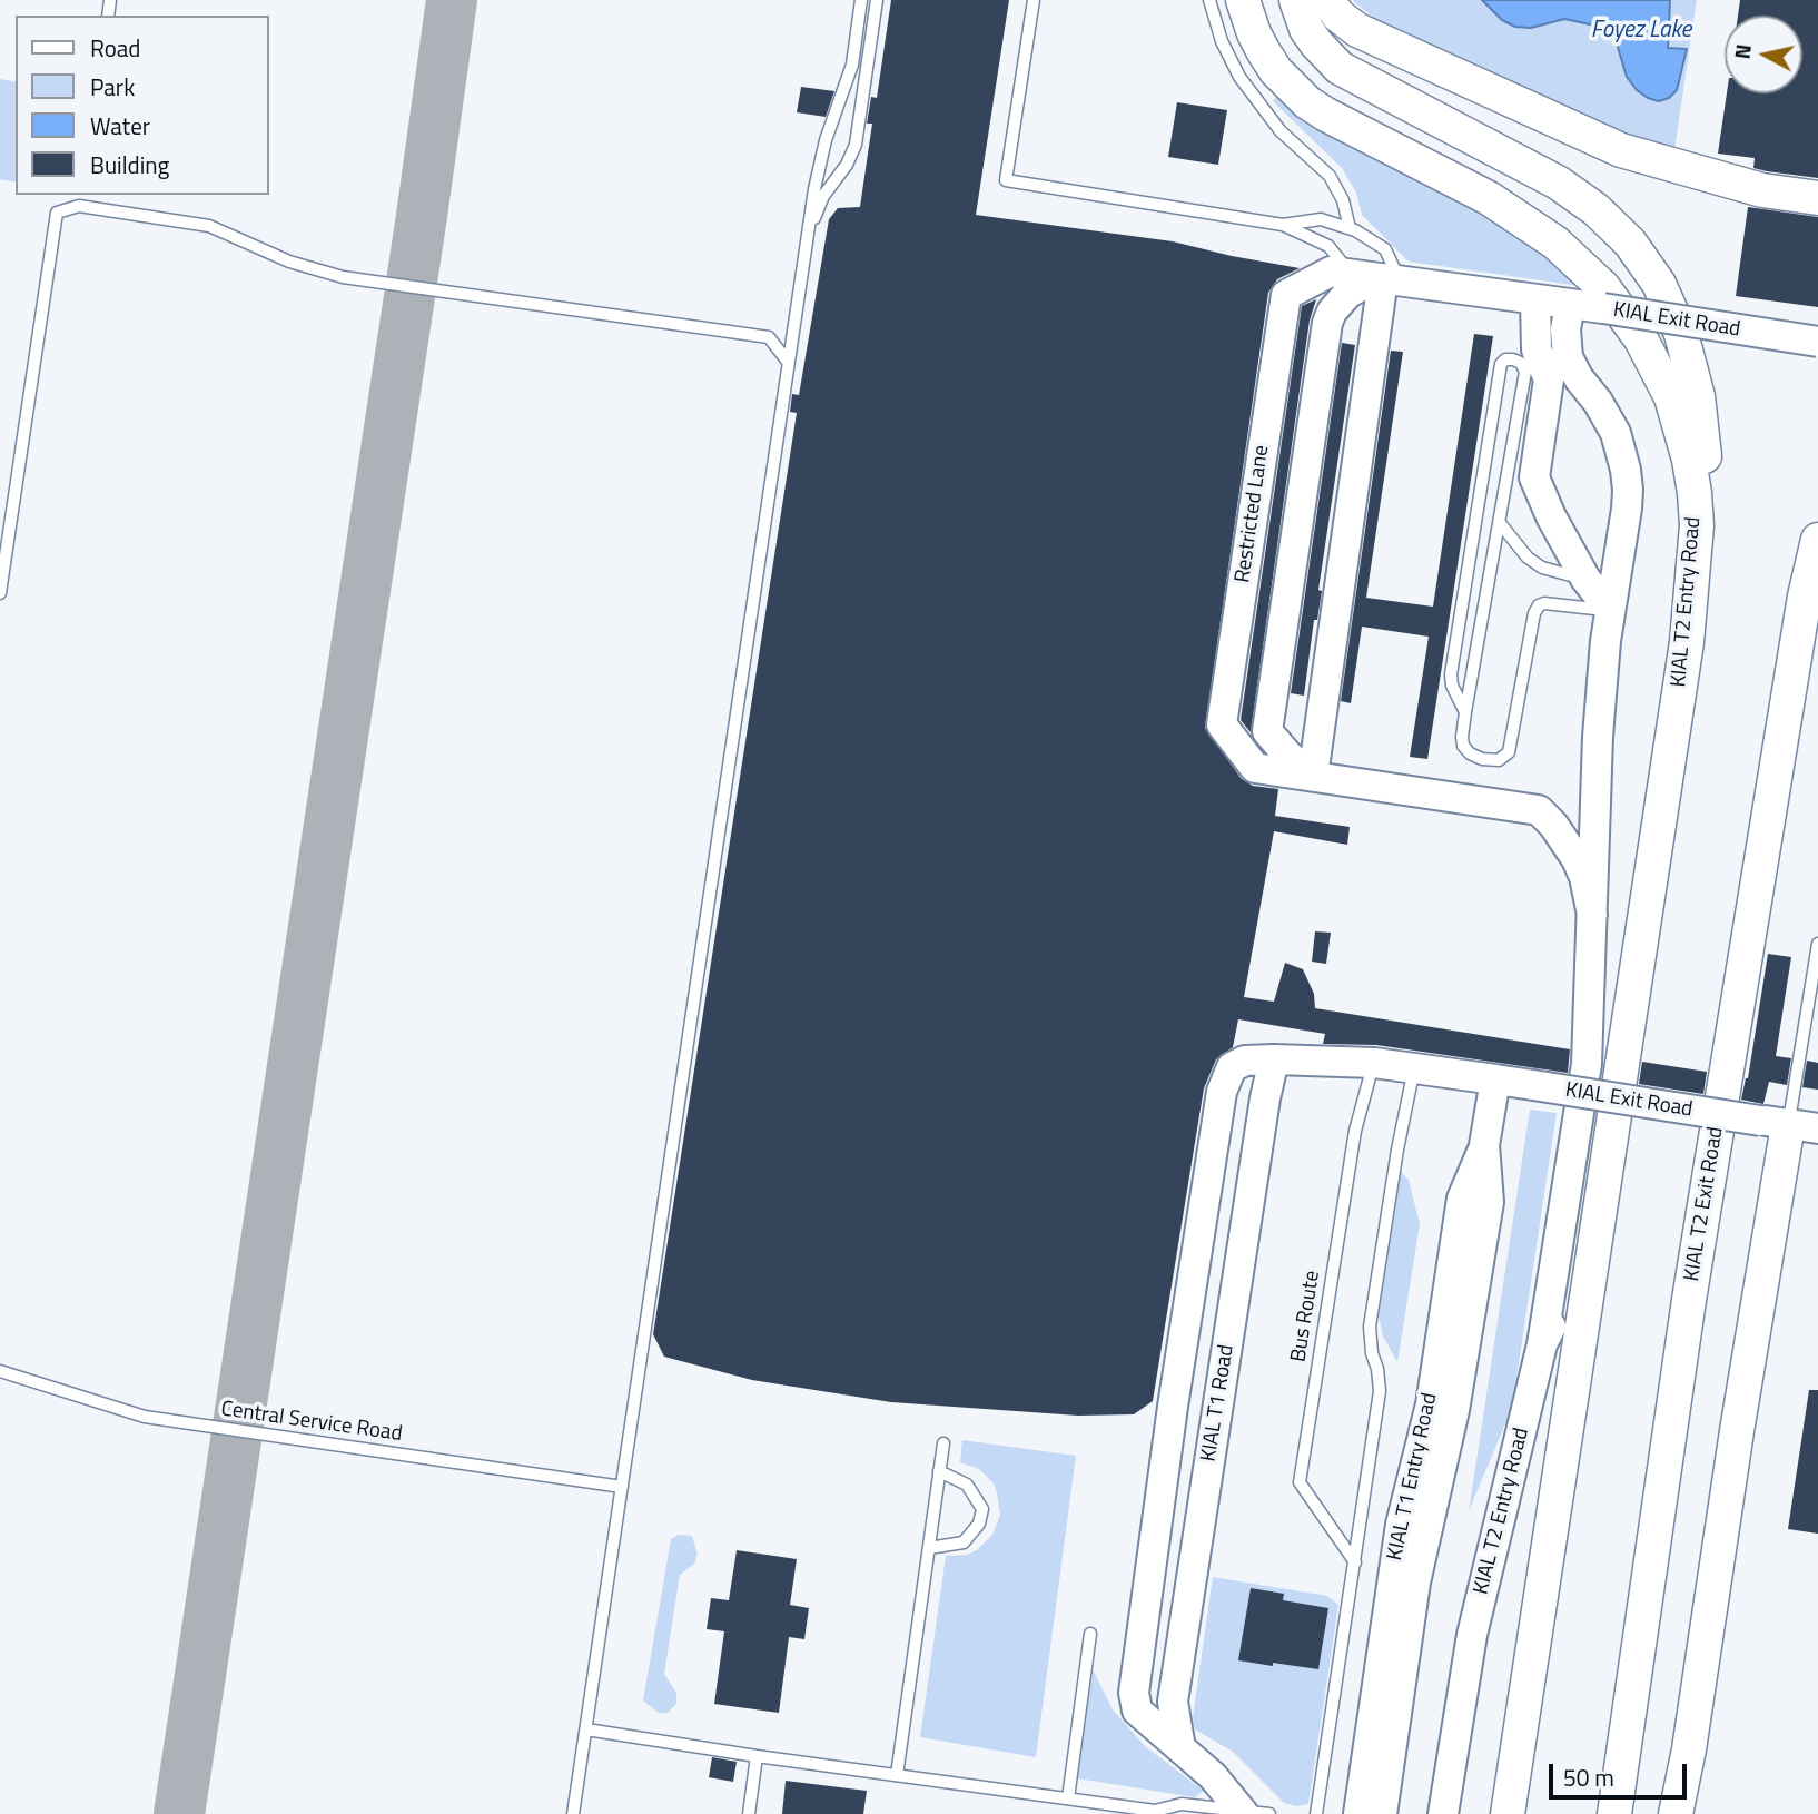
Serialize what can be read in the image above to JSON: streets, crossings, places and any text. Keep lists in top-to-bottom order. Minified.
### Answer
{"streets":{"main road":["KIAL Exit Road","Restricted Lane","KIAL T2 Entry Road","KIAL T2 Exit Road","KIAL T1 Road","KIAL T1 Entry Road"],"lane":["Bus Route","Central Service Road"]},"crossings":[["KIAL Exit Road","Restricted Lane"],["KIAL Exit Road","KIAL T1 Entry Road"]],"water":["Foyez Lake"],"legend":["Road","Park","Water","Building"],"scale_bar":"50 m","north":"left"}
